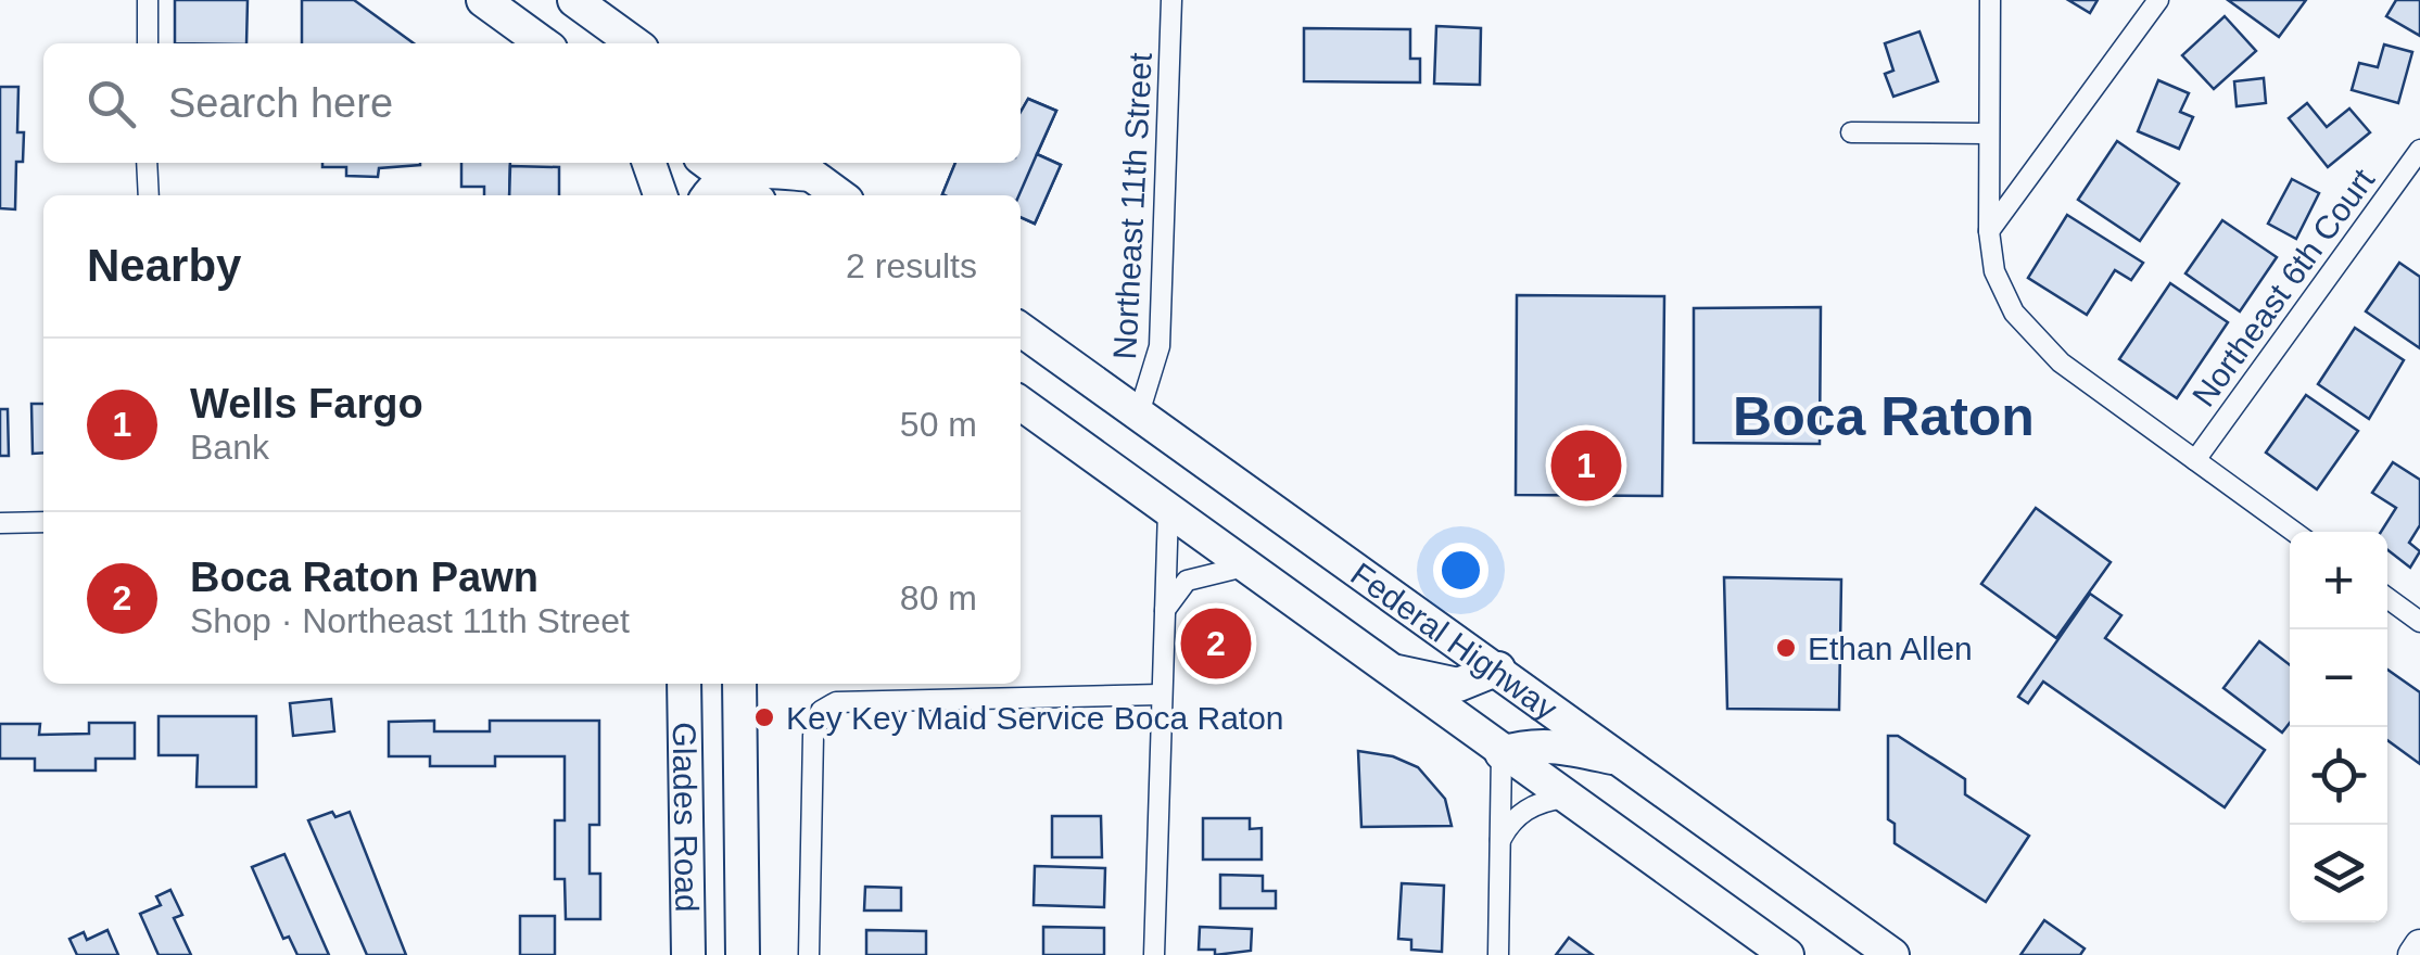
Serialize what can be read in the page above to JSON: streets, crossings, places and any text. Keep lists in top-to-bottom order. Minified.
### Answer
{"streets":{"main road":["Federal Highway","Glades Road"],"street":["Northeast 11th Street","Northeast 6th Court"]},"crossings":[["Northeast 11th Street","Federal Highway"]],"districts":["Boca Raton"],"places":["Ethan Allen","Key Key Maid Service Boca Raton"],"page":{"search":"Search here","heading":["Nearby","2 results"],"list":[{"mark":"1","name":"Wells Fargo","note":"Bank","value":"50 m"},{"mark":"2","name":"Boca Raton Pawn","note":"Shop · Northeast 11th Street","value":"80 m"}],"pins":["1","2"],"map_buttons":["+","−"]}}
